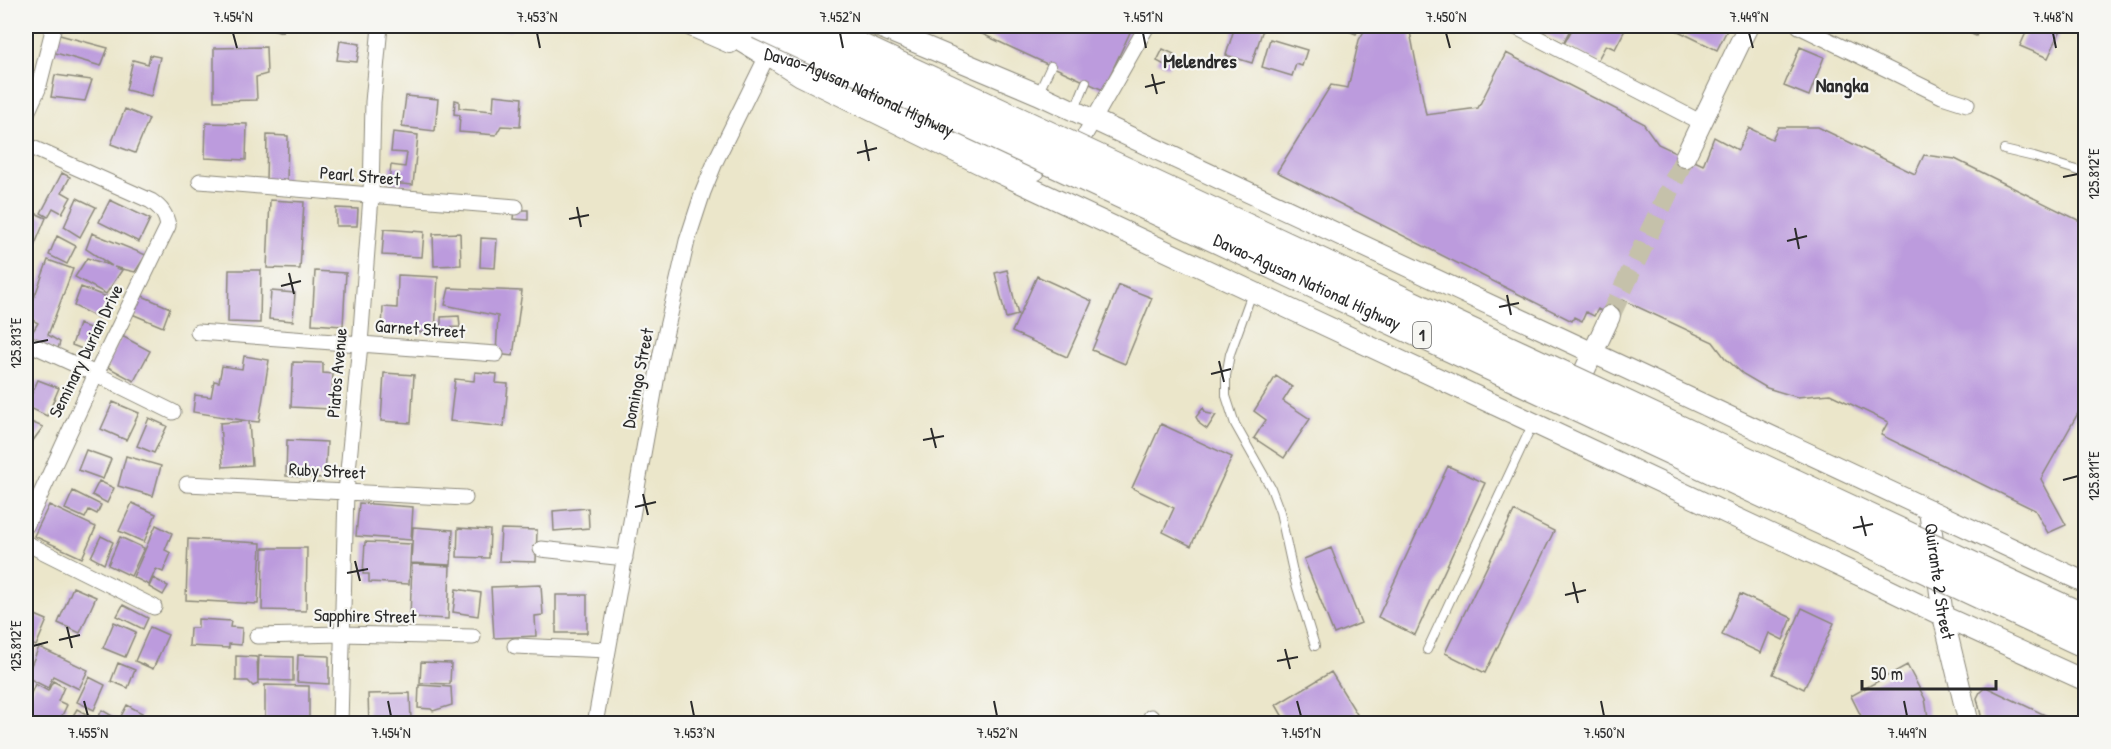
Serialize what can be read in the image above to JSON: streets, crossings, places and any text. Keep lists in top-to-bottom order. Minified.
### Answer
{"streets":{"highway":["Davao-Agusan National Highway","1"],"street":["Pearl Street","Garnet Street","Seminary Durian Drive","Piatos Avenue","Domingo Street","Ruby Street","Quirante 2 Street","Sapphire Street"]},"crossings":[["Davao-Agusan National Highway","Domingo Street"],["Pearl Street","Piatos Avenue"],["Garnet Street","Piatos Avenue"],["Piatos Avenue","Ruby Street"],["Piatos Avenue","Sapphire Street"]],"districts":["Melendres","Nangka"],"scale_bar":"50 m","coordinates":["7.454°N","7.453°N","7.452°N","7.451°N","7.450°N","7.449°N","7.448°N","125.812°E","125.813°E","125.811°E","7.455°N"]}
